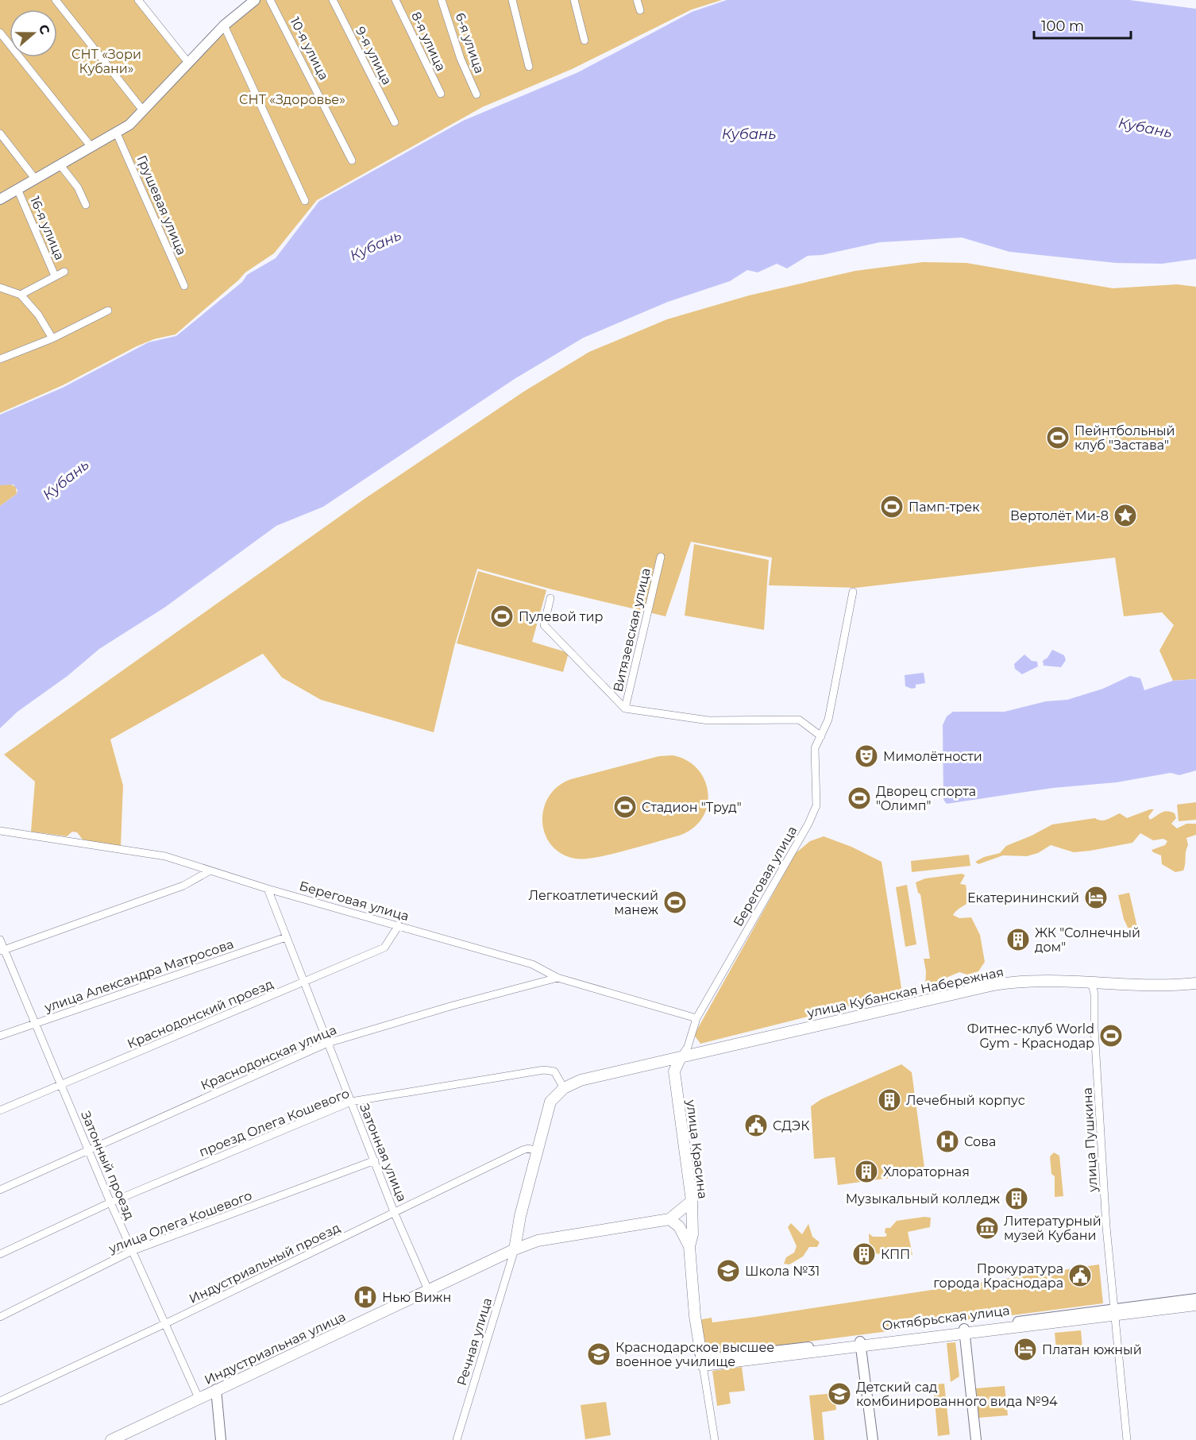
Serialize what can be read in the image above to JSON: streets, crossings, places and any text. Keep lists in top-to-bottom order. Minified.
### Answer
{"streets":{"main road":["улица Кубанская Набережная","улица Красина","Октябрьская улица","Индустриальная улица"],"street":["8-я улица","6-я улица","10-я улица","9-я улица","Грушевая улица","16-я улица","Витязевская улица","Береговая улица","улица Александра Матросова","Краснодонский проезд","Краснодонская улица","проезд Олега Кошевого","улица Пушкина","Затонная улица","Затонный проезд","улица Олега Кошевого","Индустриальный проезд","Речная улица"]},"crossings":[["Береговая улица","улица Кубанская Набережная"],["Береговая улица","Краснодонский проезд"],["Береговая улица","Краснодонская улица"],["Береговая улица","улица Красина"],["Береговая улица","Затонная улица"],["улица Александра Матросова","Затонная улица"],["улица Александра Матросова","Затонный проезд"],["улица Кубанская Набережная","проезд Олега Кошевого"],["улица Кубанская Набережная","улица Пушкина"],["улица Кубанская Набережная","улица Красина"],["Краснодонский проезд","Затонная улица"],["Краснодонский проезд","Затонный проезд"],["Краснодонская улица","Затонная улица"],["Краснодонская улица","Затонный проезд"],["проезд Олега Кошевого","Затонная улица"],["проезд Олега Кошевого","Затонный проезд"],["улица Пушкина","Октябрьская улица"],["улица Красина","Октябрьская улица"],["улица Красина","Индустриальная улица"],["Затонная улица","улица Олега Кошевого"],["Затонная улица","Индустриальный проезд"],["Затонная улица","Индустриальная улица"],["Затонный проезд","улица Олега Кошевого"],["Затонный проезд","Индустриальный проезд"],["Затонный проезд","Индустриальная улица"],["Речная улица","Индустриальная улица"]],"water":["Кубань"],"parks":["СНТ «Зори Кубани»","СНТ «Здоровье»"],"places":{"sports":["Пейнтбольный клуб \"Застава\"","Памп-трек","Пулевой тир","Дворец спорта \"Олимп\"","Стадион \"Труд\"","Легкоатлетический манеж","Фитнес-клуб World Gym - Краснодар"],"place":["Вертолёт Ми-8"],"theatre":["Мимолётности"],"hotel":["Екатерининский","Платан южный"],"building":["ЖК \"Солнечный дом\"","Лечебный корпус","Хлораторная","Музыкальный колледж","КПП"],"public building":["СДЭК","Прокуратура города Краснодара"],"hospital":["Сова","Нью Вижн"],"museum":["Литературный музей Кубани"],"school or university":["Школа №31","Краснодарское высшее военное училище","Детский сад комбинированного вида №94"]},"scale_bar":"100 m","north":"right"}
